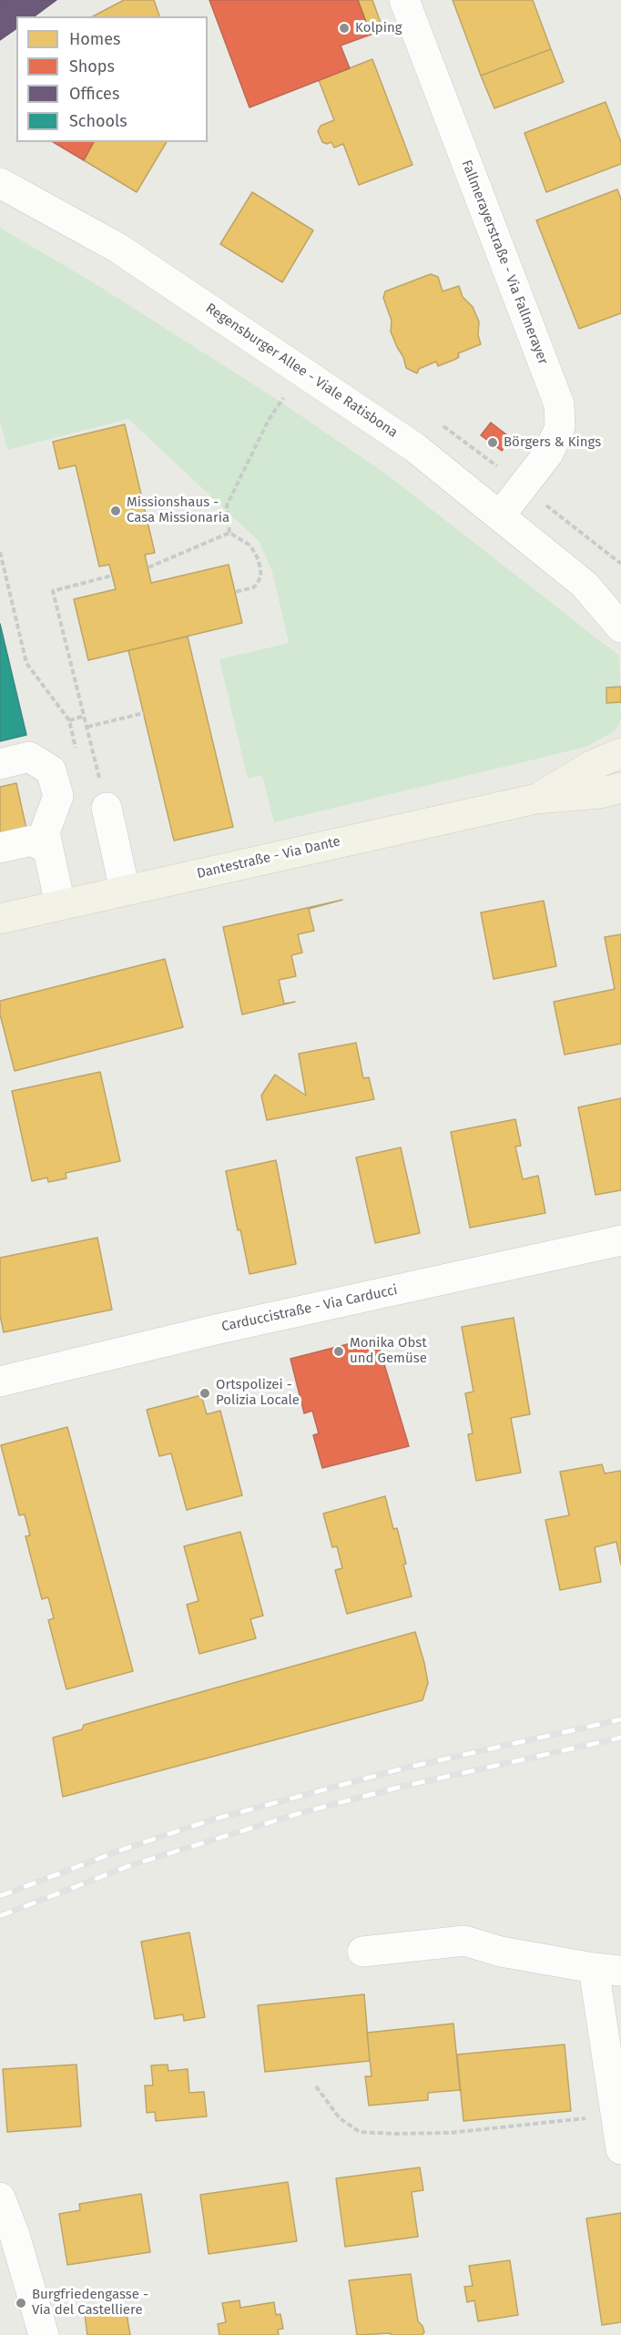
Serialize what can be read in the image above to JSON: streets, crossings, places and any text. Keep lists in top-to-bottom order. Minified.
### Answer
{"streets":{"main road":["Dantestraße - Via Dante"],"street":["Fallmerayerstraße - Via Fallmerayer","Regensburger Allee - Viale Ratisbona","Carduccistraße - Via Carducci"]},"crossings":[["Fallmerayerstraße - Via Fallmerayer","Regensburger Allee - Viale Ratisbona"]],"places":["Kolping","Börgers & Kings","Missionshaus - Casa Missionaria","Monika Obst und Gemüse","Ortspolizei - Polizia Locale","Burgfriedengasse - Via del Castelliere"],"legend":["Homes","Shops","Offices","Schools"]}
